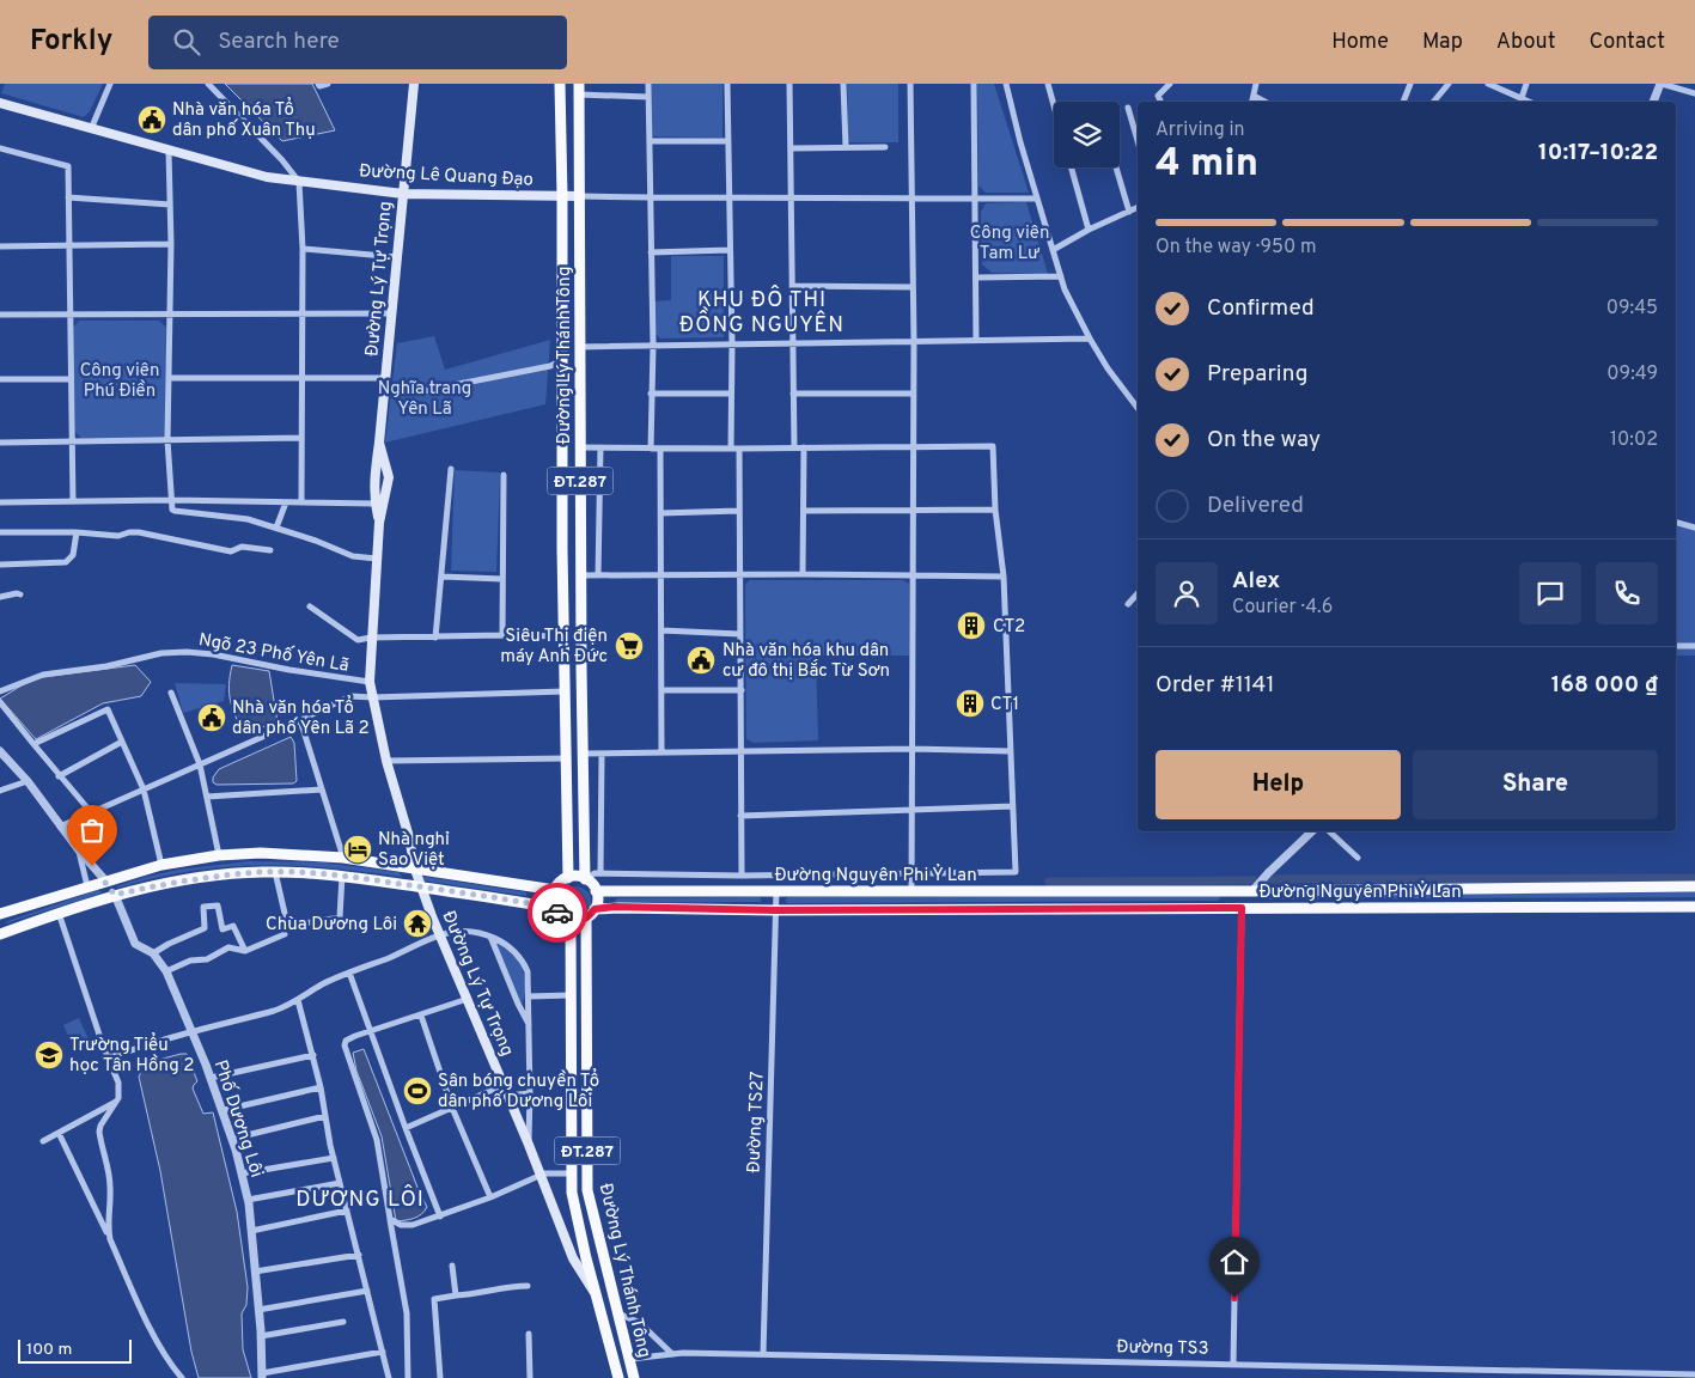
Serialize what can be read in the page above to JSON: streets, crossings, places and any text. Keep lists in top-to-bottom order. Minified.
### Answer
{"streets":{"main road":["Đường Lê Quang Đạo","Đường Lý Tự Trọng","Đường Lý Thánh Tông","ĐT.287","Đường Nguyên Phi Ỷ Lan"],"street":["Ngõ 23 Phố Yên Lã","Phố Dương Lôi","Đường TS27","Đường TS3"]},"crossings":[["Đường Lê Quang Đạo","Đường Lý Tự Trọng"],["Đường Lê Quang Đạo","Đường Lý Thánh Tông"],["Đường Lý Tự Trọng","Đường Lý Thánh Tông"],["Đường Lý Tự Trọng","Ngõ 23 Phố Yên Lã"],["Đường Lý Thánh Tông","Đường Nguyên Phi Ỷ Lan"],["Đường Lý Thánh Tông","Đường TS3"],["Đường Nguyên Phi Ỷ Lan","Đường TS27"],["Đường TS27","Đường TS3"]],"districts":["KHU ĐÔ THỊ ĐỒNG NGUYÊN","DƯƠNG LÔI"],"parks":["Công viên Tam Lư","Công viên Phú Điền","Nghĩa trang Yên Lã"],"places":{"public building":["Nhà văn hóa Tổ dân phố Xuân Thụ","Nhà văn hóa khu dân cư đô thị Bắc Từ Sơn","Nhà văn hóa Tổ dân phố Yên Lã 2"],"building":["CT2","CT1"],"supermarket":["Siêu Thị điện máy Anh Đức"],"hotel":["Nhà nghỉ Sao Việt"],"temple":["Chùa Dương Lôi"],"school or university":["Trường Tiểu học Tân Hồng 2"],"sports":["Sân bóng chuyền Tổ dân phố Dương Lôi"]},"scale_bar":"100 m","page":{"header":"Forkly","search":"Search here","nav":["Home","Map","About","Contact"],"heading":["4 min","Arriving in","10:17–10:22"],"panel":["Alex","Courier · 4.6","Order #1141","168 000 ₫"],"bar":"On the way · 950 m","list":[["Confirmed","09:45"],["Preparing","09:49"],["On the way","10:02"],"Delivered"],"buttons":["Help","Share"],"scale":"100 m"}}
